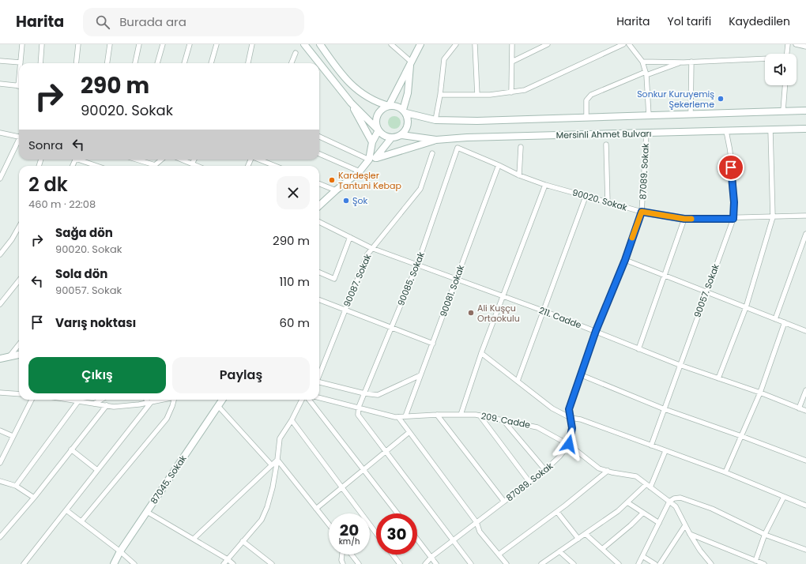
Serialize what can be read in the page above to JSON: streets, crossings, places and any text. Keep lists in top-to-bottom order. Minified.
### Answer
{"streets":{"main road":["Mersinli Ahmet Bulvarı","87045. Sokak"],"street":["87089. Sokak","90020. Sokak","90085. Sokak","90087. Sokak","90081. Sokak","90057. Sokak","211. Cadde","209. Cadde"]},"crossings":[["Mersinli Ahmet Bulvarı","87089. Sokak"],["Mersinli Ahmet Bulvarı","90057. Sokak"],["87089. Sokak","90020. Sokak"],["87089. Sokak","211. Cadde"],["87089. Sokak","209. Cadde"],["90020. Sokak","90085. Sokak"],["90020. Sokak","90081. Sokak"],["90020. Sokak","90057. Sokak"],["90085. Sokak","211. Cadde"],["90085. Sokak","209. Cadde"],["90087. Sokak","211. Cadde"],["90081. Sokak","211. Cadde"],["90081. Sokak","209. Cadde"],["90057. Sokak","211. Cadde"]],"places":["Sonkur Kuruyemiş Şekerleme","Kardeşler Tantuni Kebap","Şok","Ali Kuşçu Ortaokulu"],"page":{"header":"Harita","search":"Burada ara","nav":["Harita","Yol tarifi","Kaydedilen"],"turn":["290 m","90020. Sokak"],"then":"Sonra","heading":["2 dk","460 m · 22:08"],"list":[{"name":"Sağa dön","note":"90020. Sokak","value":"290 m"},{"name":"Sola dön","note":"90057. Sokak","value":"110 m"},{"name":"Varış noktası","value":"60 m"}],"buttons":["Çıkış","Paylaş"],"speed":"20 km/h","limit":"30"}}
